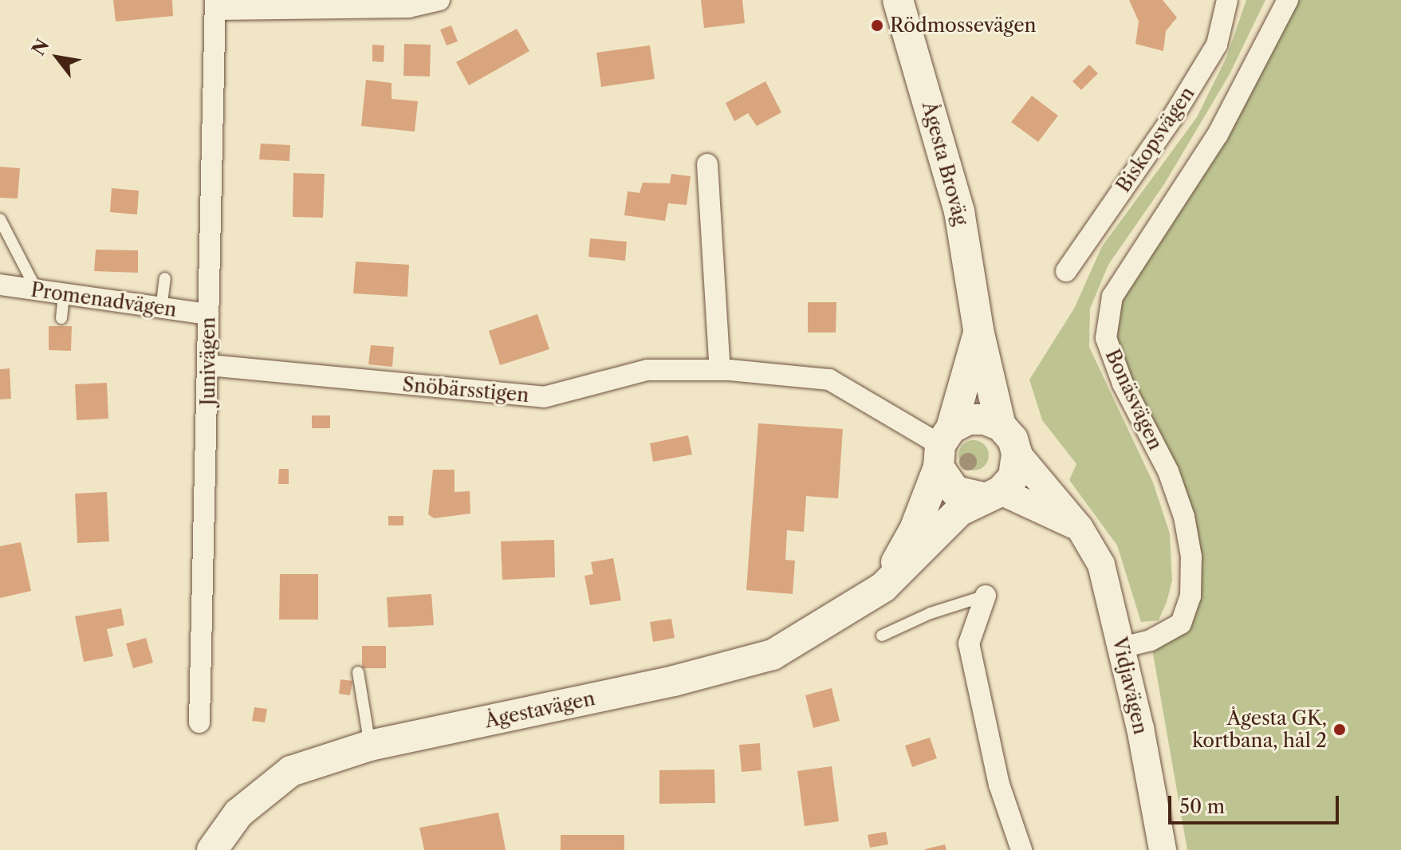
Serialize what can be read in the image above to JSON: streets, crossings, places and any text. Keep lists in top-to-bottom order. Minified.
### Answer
{"streets":{"main road":["Ågesta Broväg","Ågestavägen"],"street":["Biskopsvägen","Promenadvägen","Junivägen","Snöbärsstigen","Bonäsvägen","Vidjavägen"]},"crossings":[["Ågesta Broväg","Snöbärsstigen"],["Ågesta Broväg","Vidjavägen"],["Ågesta Broväg","Ågestavägen"],["Promenadvägen","Junivägen"],["Junivägen","Snöbärsstigen"],["Snöbärsstigen","Vidjavägen"],["Snöbärsstigen","Ågestavägen"],["Bonäsvägen","Vidjavägen"],["Vidjavägen","Ågestavägen"]],"places":["Rödmossevägen","Ågesta GK, kortbana, hål 2"],"scale_bar":"50 m","north":"top left"}
